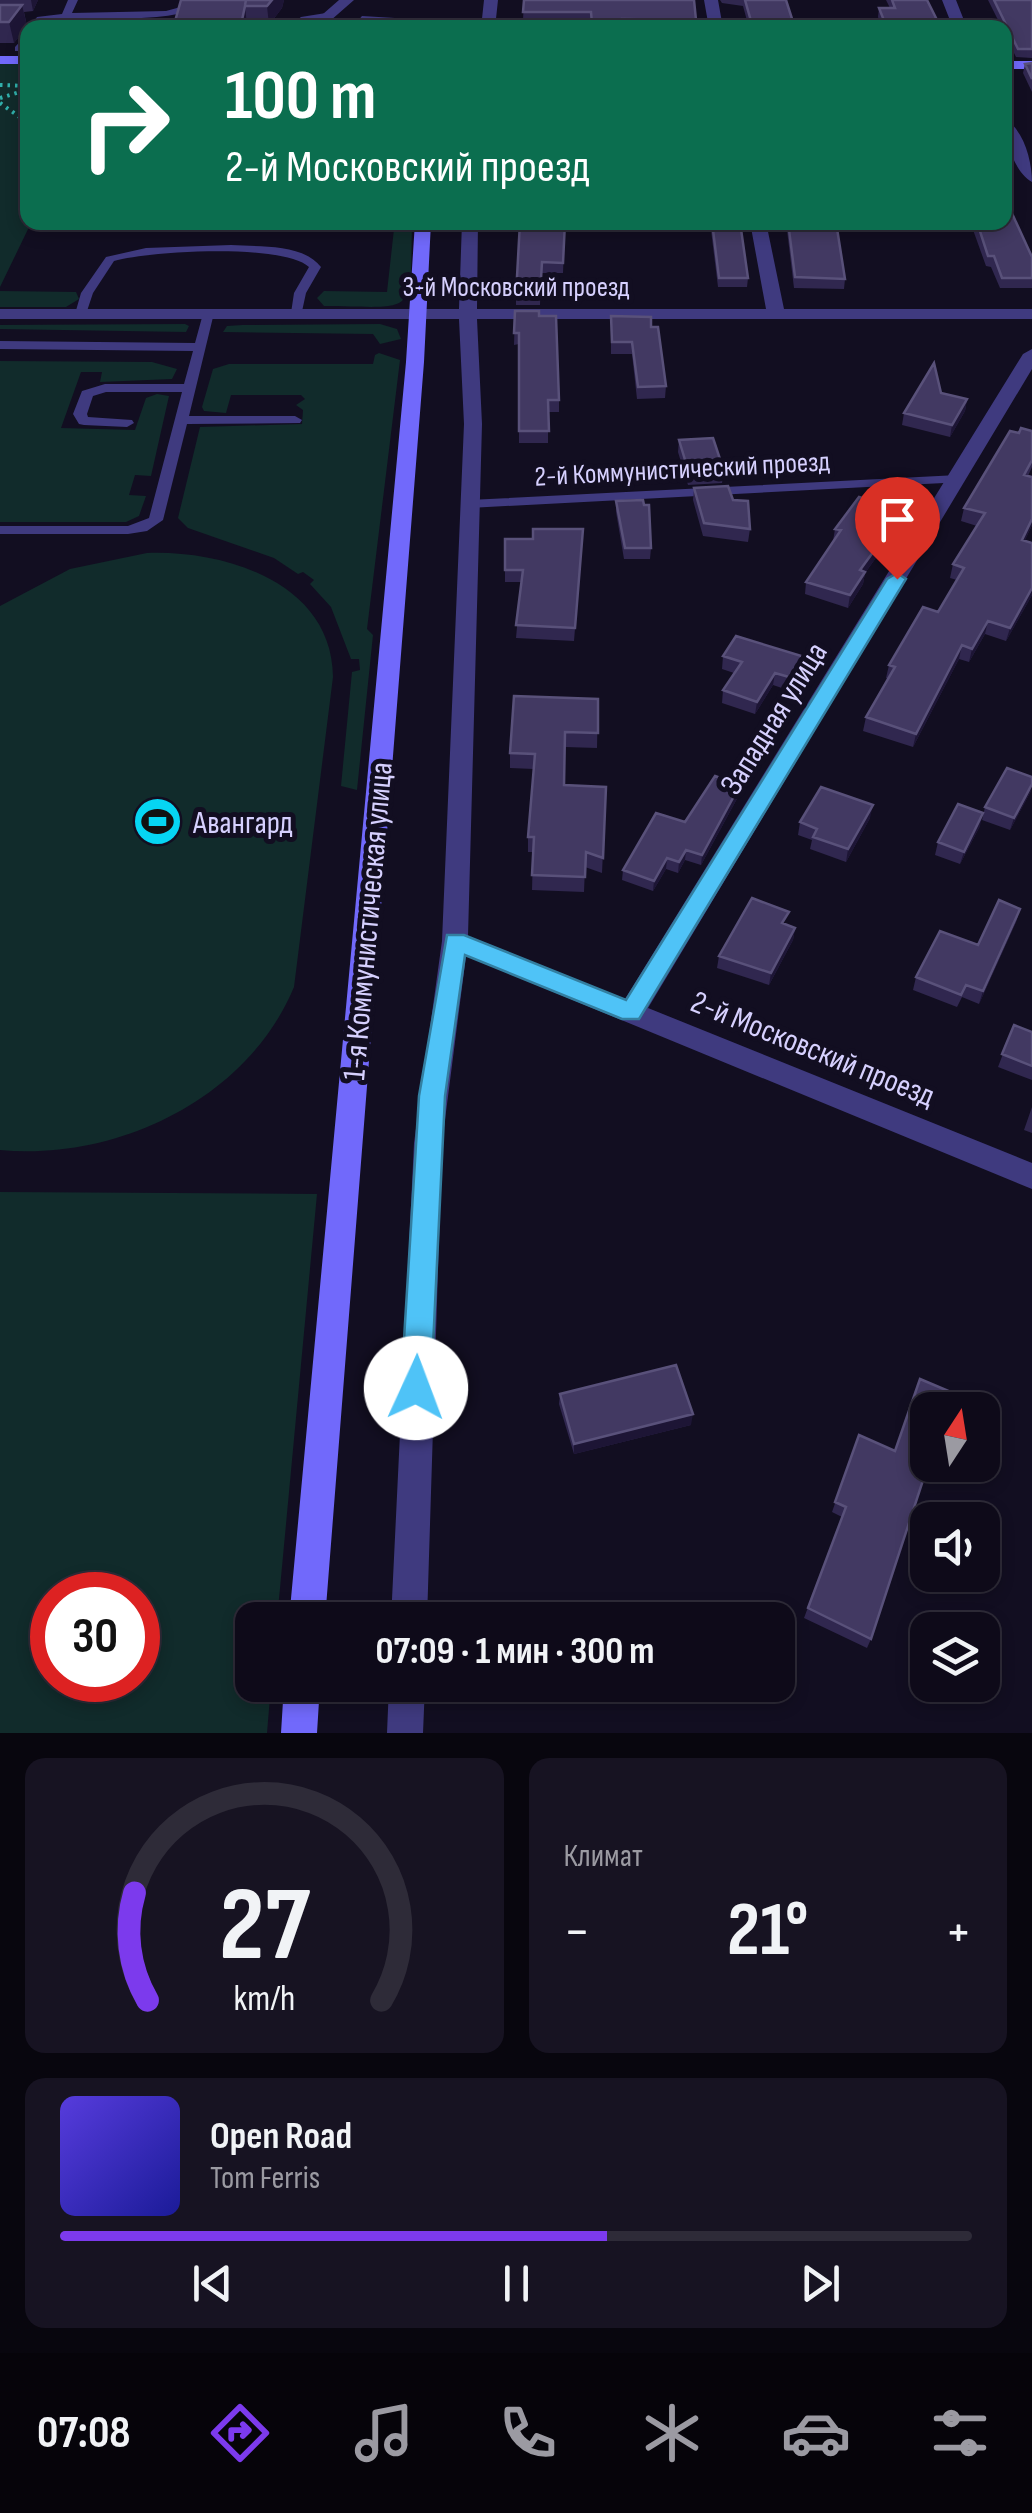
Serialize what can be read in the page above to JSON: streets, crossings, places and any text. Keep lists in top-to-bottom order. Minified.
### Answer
{"streets":{"street":["3-й Московский проезд","Западная улица","1-я Коммунистическая улица","2-й Московский проезд"],"lane":["2-й Коммунистический проезд"]},"crossings":[["3-й Московский проезд","1-я Коммунистическая улица"],["2-й Коммунистический проезд","Западная улица"],["Западная улица","2-й Московский проезд"]],"places":{"sports":["Авангард"]},"north":"top","page":{"turn":["100 m","2-й Московский проезд"],"limit":"30","trip":"07:09 · 1 мин · 300 m","tile":"Климат","heat":["−","21°","+"],"song":["Open Road","Tom Ferris"],"tabs":"07:08","gauge":["27","km/h"]}}
